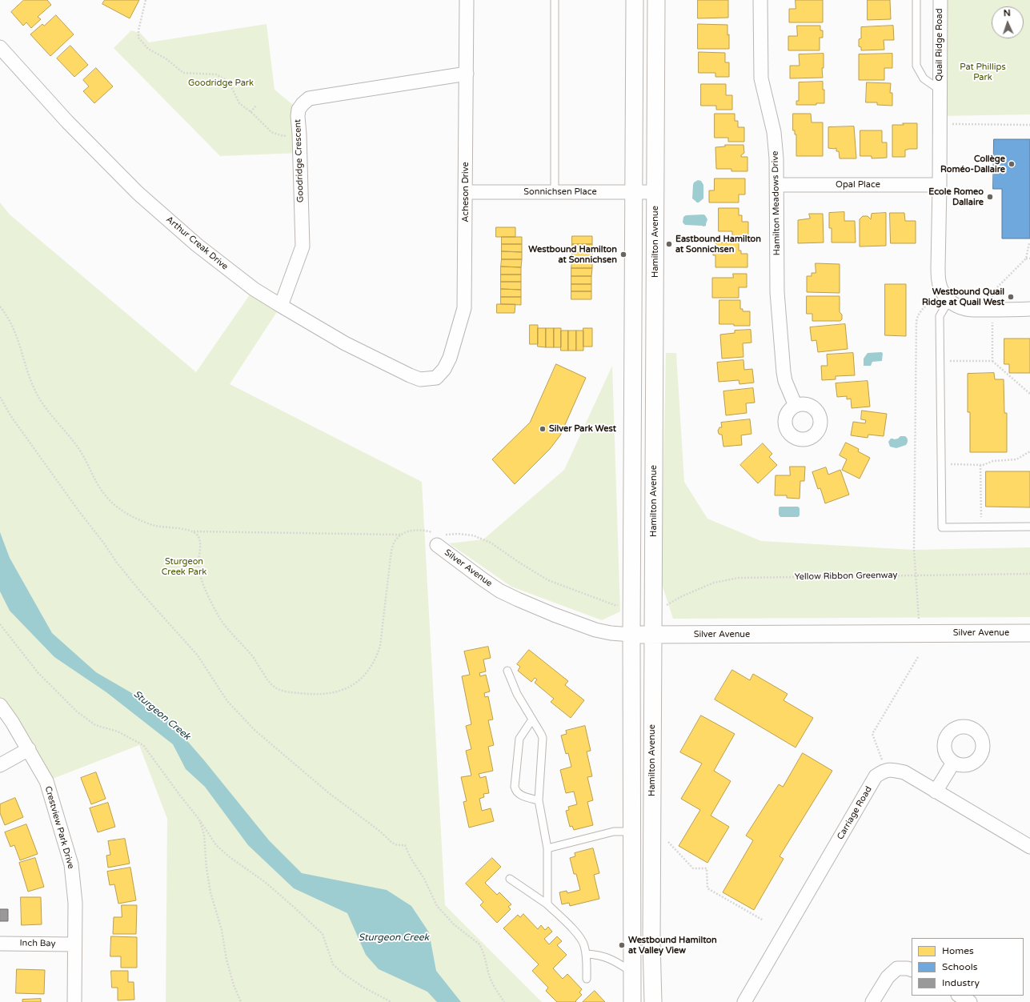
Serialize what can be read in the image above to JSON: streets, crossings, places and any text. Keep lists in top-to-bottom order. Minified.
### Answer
{"streets":{"street":["Quail Ridge Road","Goodridge Crescent","Opal Place","Acheson Drive","Sonnichsen Place","Hamilton Meadows Drive","Hamilton Avenue","Arthur Creak Drive","Silver Avenue","Carriage Road","Crestview Park Drive","Inch Bay"],"path":["Yellow Ribbon Greenway"]},"crossings":[["Quail Ridge Road","Opal Place"],["Goodridge Crescent","Acheson Drive"],["Goodridge Crescent","Arthur Creak Drive"],["Opal Place","Hamilton Meadows Drive"],["Acheson Drive","Sonnichsen Place"],["Acheson Drive","Arthur Creak Drive"],["Sonnichsen Place","Hamilton Avenue"],["Hamilton Avenue","Silver Avenue"],["Hamilton Avenue","Yellow Ribbon Greenway"],["Crestview Park Drive","Inch Bay"]],"water":["Sturgeon Creek"],"parks":["Pat Phillips Park","Goodridge Park","Sturgeon Creek Park"],"places":["Collège Roméo-Dallaire","Ecole Romeo Dallaire","Eastbound Hamilton at Sonnichsen","Westbound Hamilton at Sonnichsen","Westbound Quail Ridge at Quail West","Silver Park West","Westbound Hamilton at Valley View"],"legend":["Homes","Schools","Industry"],"north":"top"}
